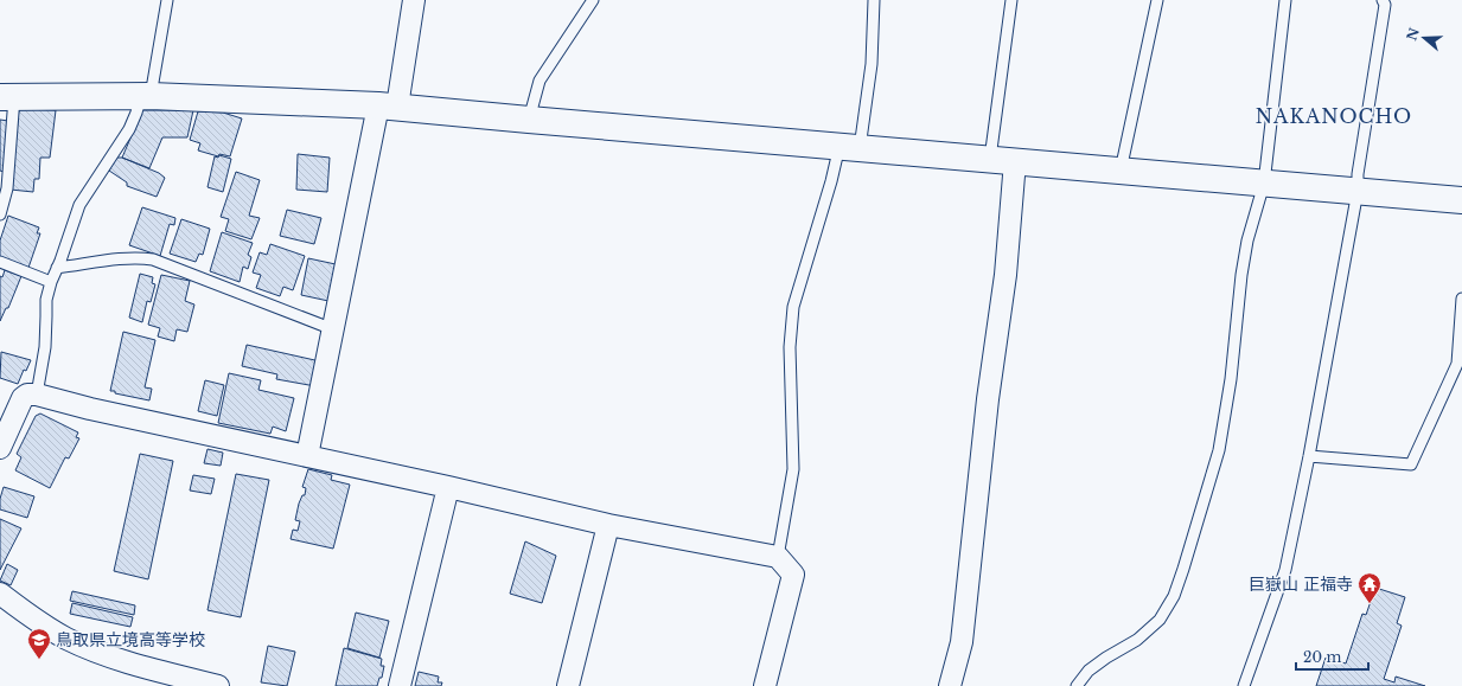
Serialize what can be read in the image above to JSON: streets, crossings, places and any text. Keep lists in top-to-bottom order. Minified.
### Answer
{"districts":["NAKANOCHO"],"places":{"temple":["巨嶽山 正福寺"],"school or university":["鳥取県立境高等学校"]},"scale_bar":"20 m","north":"left"}
